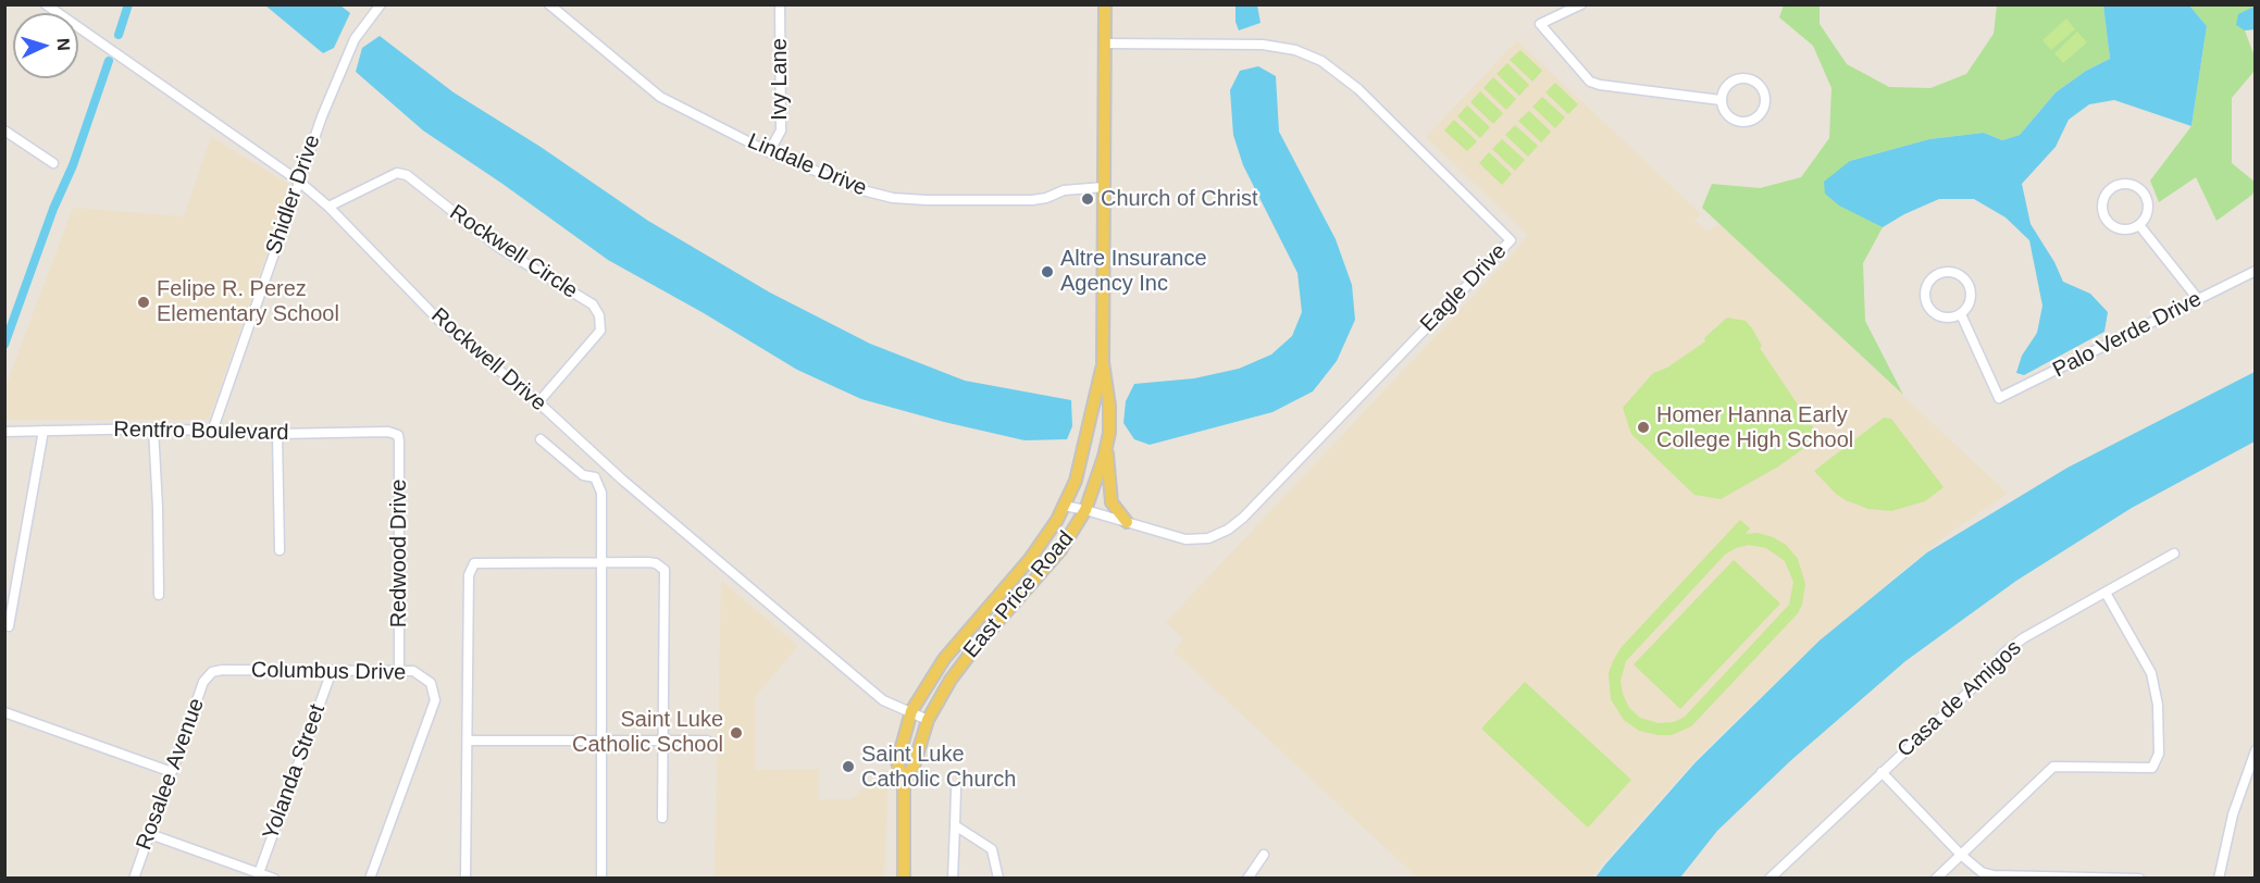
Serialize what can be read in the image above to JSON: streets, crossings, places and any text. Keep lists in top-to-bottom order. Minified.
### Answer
{"streets":{"main road":["East Price Road"],"street":["Ivy Lane","Lindale Drive","Shidler Drive","Rockwell Circle","Eagle Drive","Palo Verde Drive","Rockwell Drive","Rentfro Boulevard","Redwood Drive","Columbus Drive","Casa de Amigos","Yolanda Street","Rosalee Avenue"]},"crossings":[["Ivy Lane","Lindale Drive"],["Lindale Drive","East Price Road"],["Shidler Drive","Rockwell Drive"],["Shidler Drive","Rentfro Boulevard"],["Rockwell Circle","Rockwell Drive"],["Eagle Drive","East Price Road"],["Rockwell Drive","East Price Road"],["Rentfro Boulevard","Redwood Drive"],["Redwood Drive","Columbus Drive"],["Columbus Drive","Yolanda Street"],["Columbus Drive","Rosalee Avenue"]],"places":["Church of Christ","Altre Insurance Agency Inc","Felipe R. Perez Elementary School","Homer Hanna Early College High School","Saint Luke Catholic School","Saint Luke Catholic Church"],"north":"right"}
